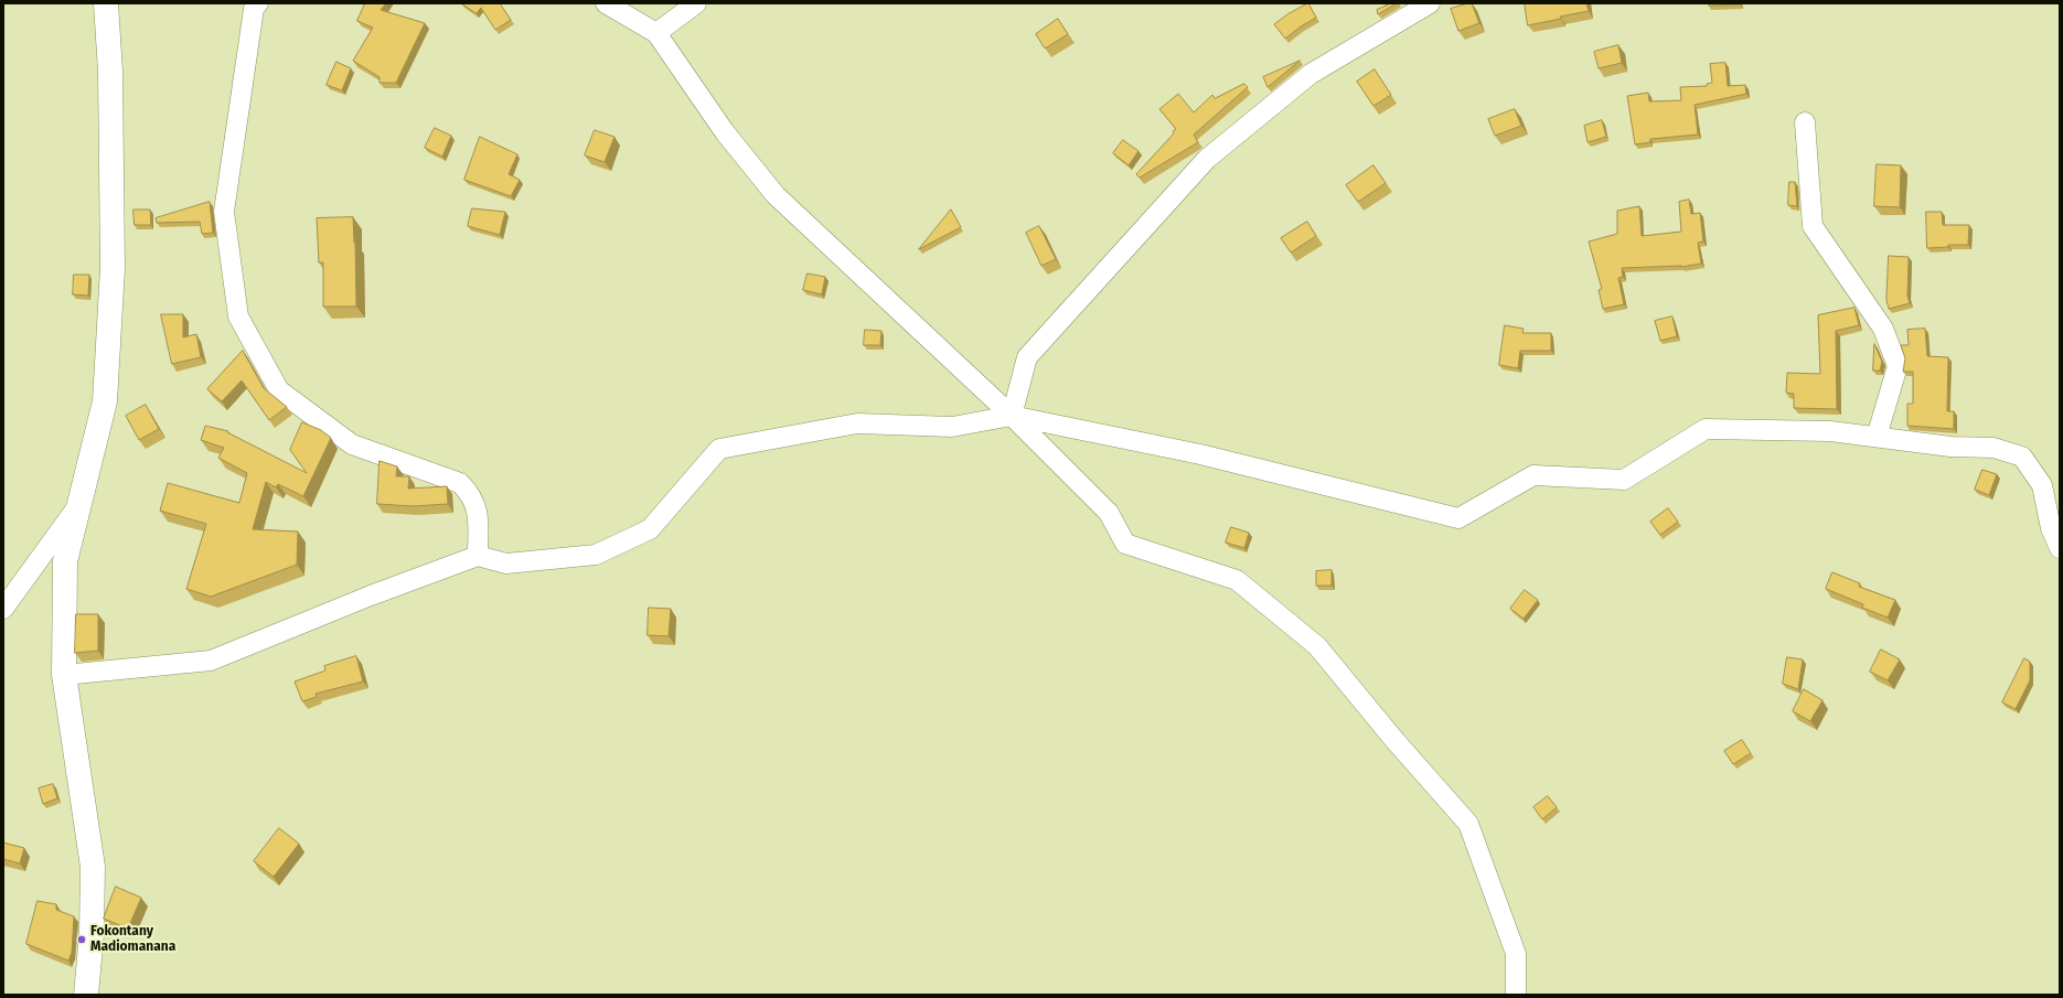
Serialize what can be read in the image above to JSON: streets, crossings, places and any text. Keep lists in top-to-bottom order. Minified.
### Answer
{"places":["Fokontany Madiomanana"]}
